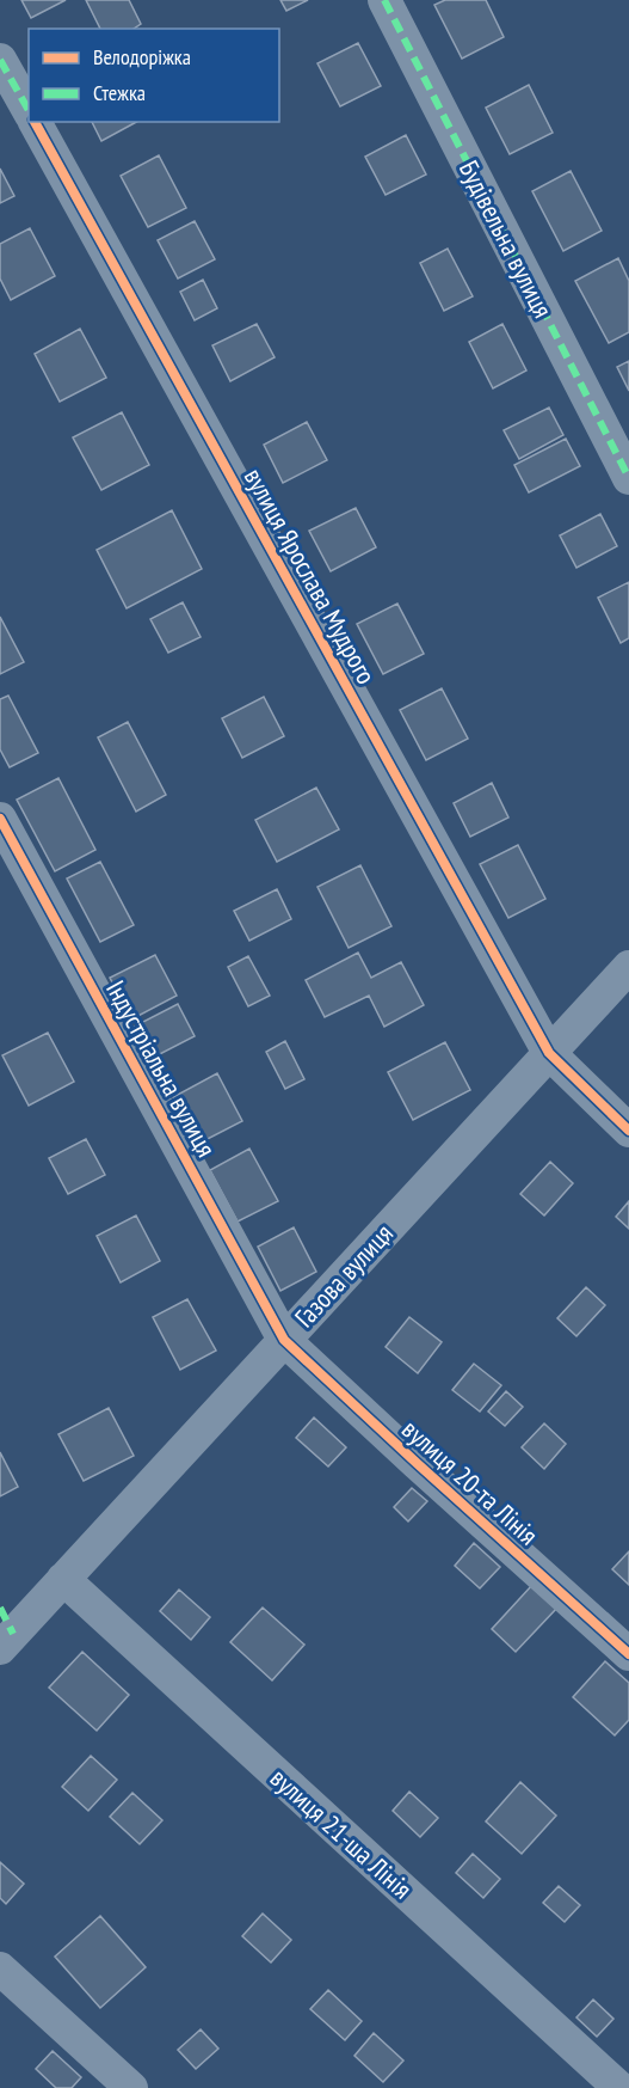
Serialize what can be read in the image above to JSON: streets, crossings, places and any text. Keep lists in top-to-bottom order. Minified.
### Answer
{"streets":{"street":["Будівельна вулиця","вулиця Ярослава Мудрого","Індустріальна вулиця","Газова вулиця","вулиця 20-та Лінія","вулиця 21-ша Лінія"]},"crossings":[["вулиця Ярослава Мудрого","Газова вулиця"],["Індустріальна вулиця","Газова вулиця"],["Індустріальна вулиця","вулиця 20-та Лінія"],["Газова вулиця","вулиця 20-та Лінія"],["Газова вулиця","вулиця 21-ша Лінія"]],"legend":["Велодоріжка","Стежка"]}
